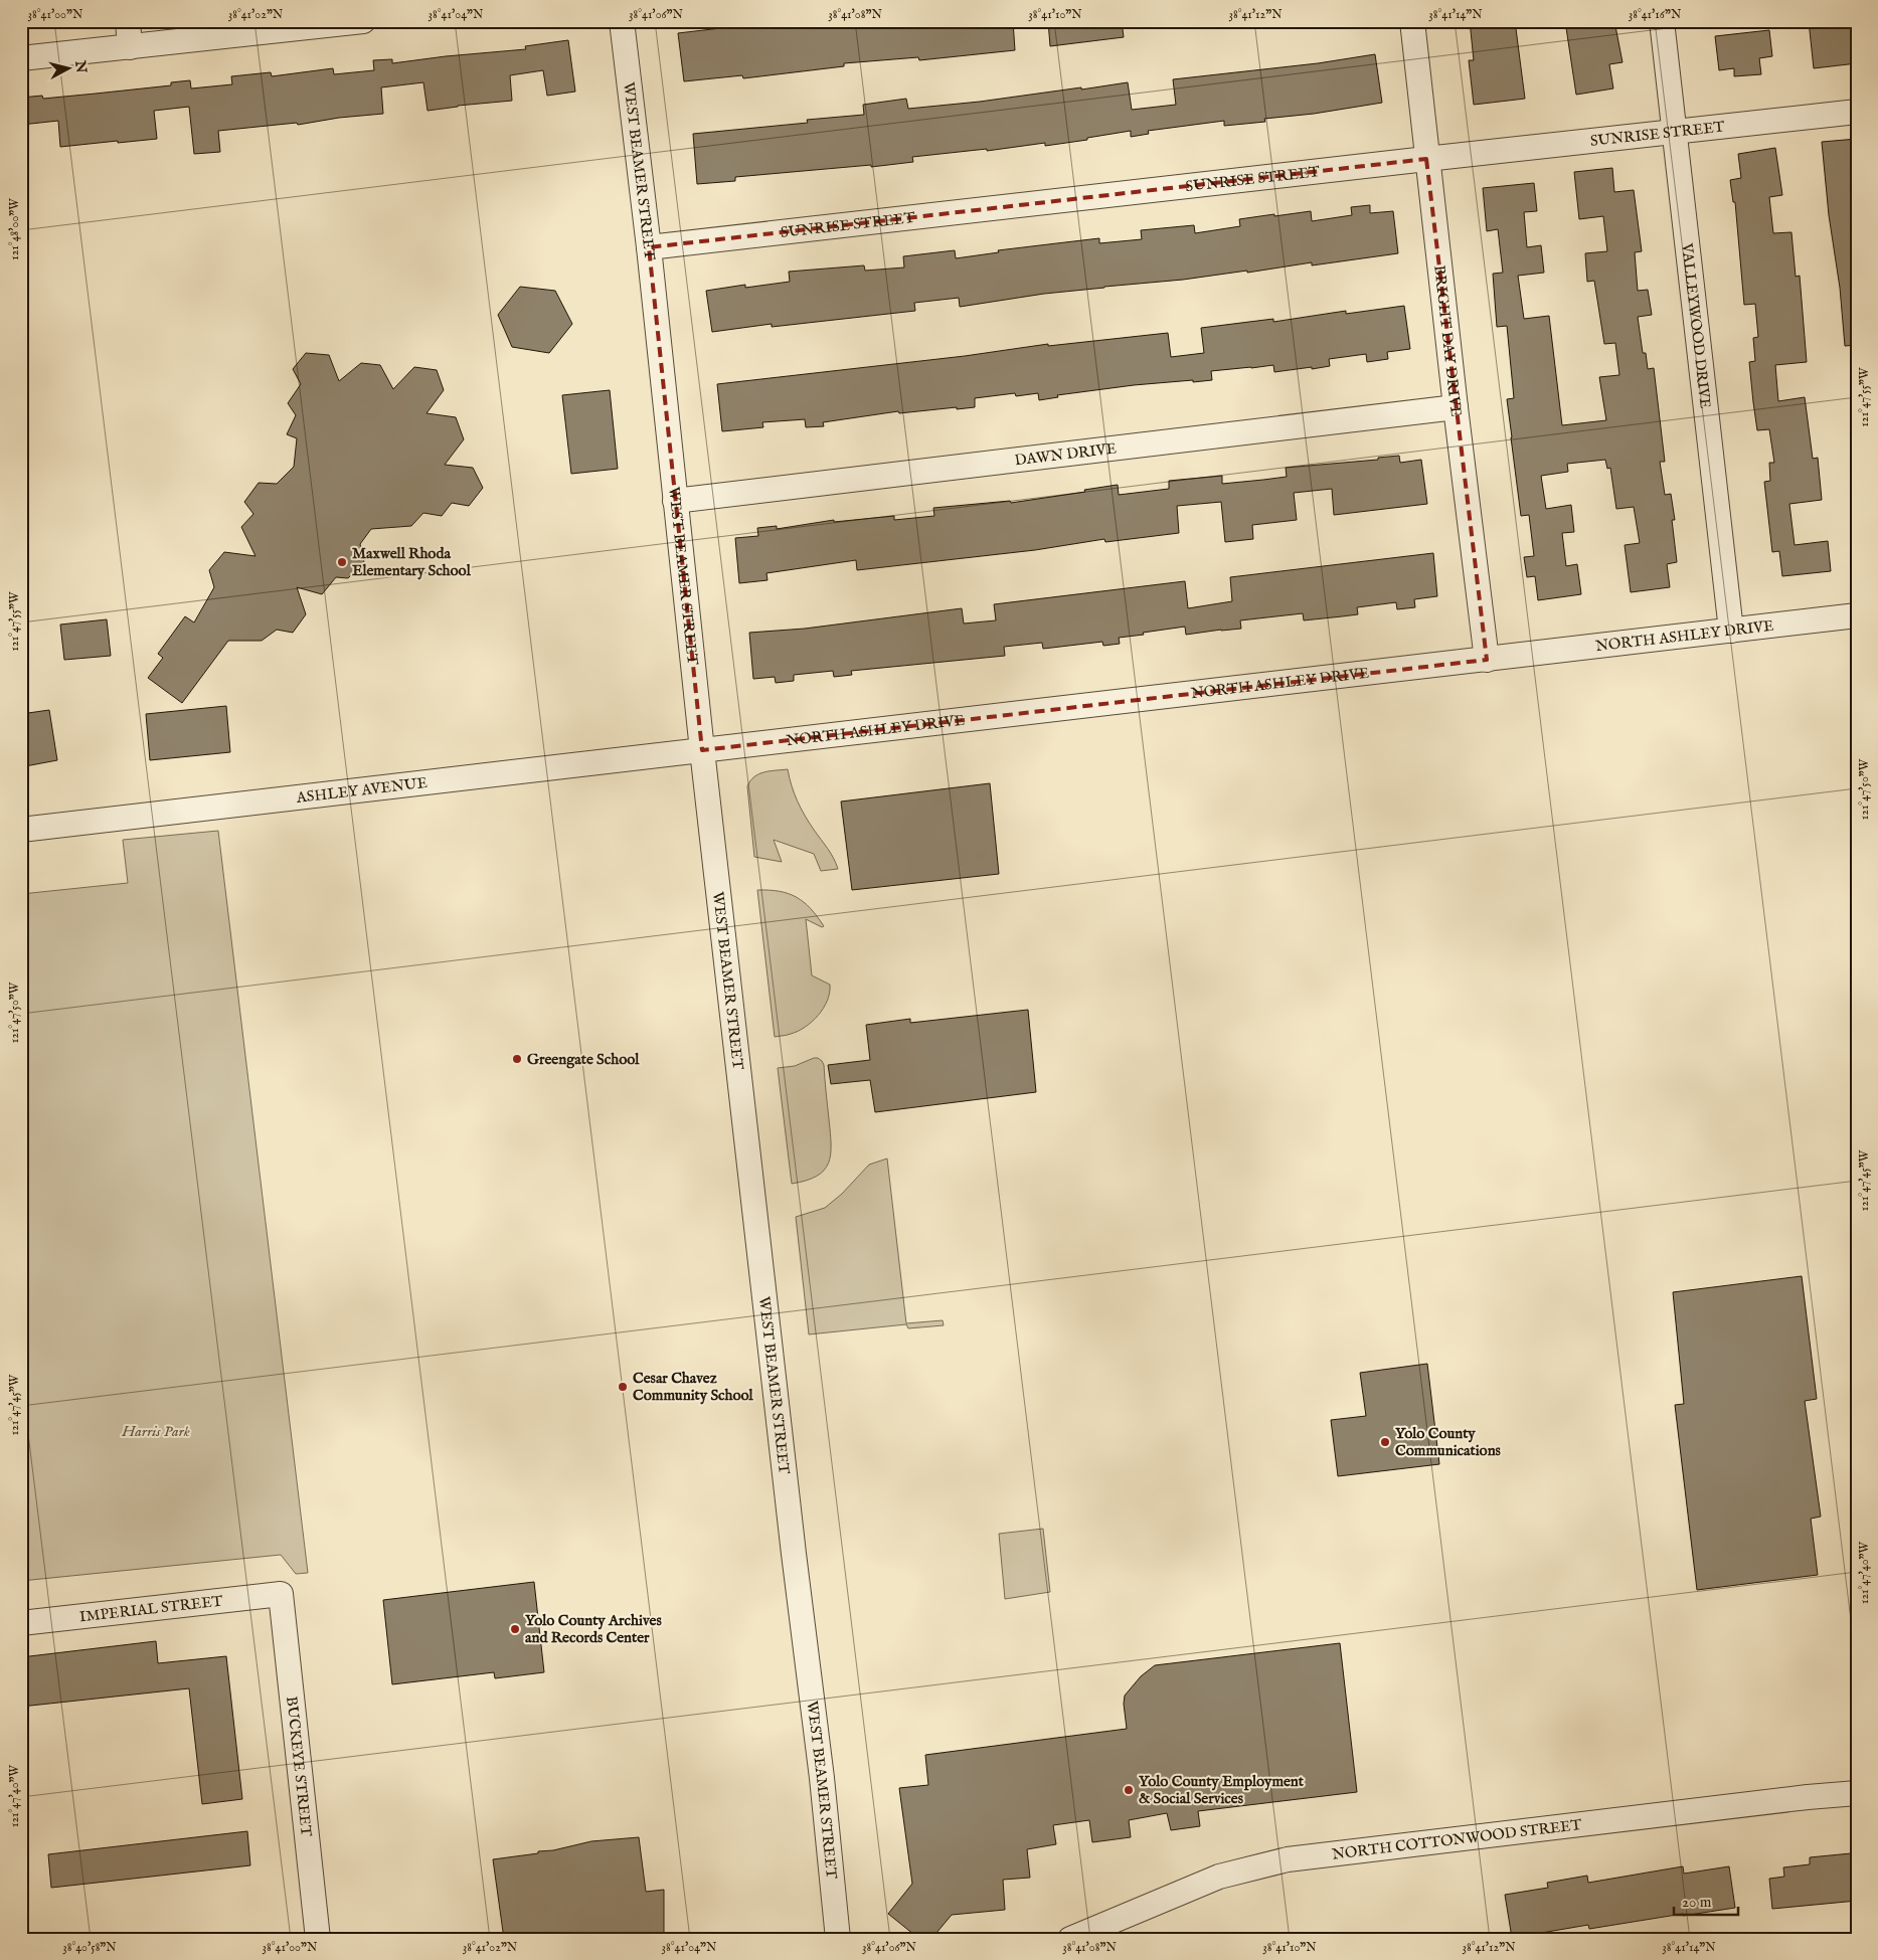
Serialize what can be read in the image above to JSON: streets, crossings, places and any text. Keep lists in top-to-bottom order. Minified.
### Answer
{"streets":{"street":["SUNRISE STREET","WEST BEAMER STREET","VALLEYWOOD DRIVE","BRIGHT DAY DRIVE","DAWN DRIVE","NORTH ASHLEY DRIVE","ASHLEY AVENUE","IMPERIAL STREET","BUCKEYE STREET","NORTH COTTONWOOD STREET"]},"crossings":[["SUNRISE STREET","WEST BEAMER STREET"],["SUNRISE STREET","VALLEYWOOD DRIVE"],["SUNRISE STREET","BRIGHT DAY DRIVE"],["WEST BEAMER STREET","DAWN DRIVE"],["WEST BEAMER STREET","NORTH ASHLEY DRIVE"],["WEST BEAMER STREET","ASHLEY AVENUE"],["VALLEYWOOD DRIVE","NORTH ASHLEY DRIVE"],["BRIGHT DAY DRIVE","DAWN DRIVE"],["BRIGHT DAY DRIVE","NORTH ASHLEY DRIVE"],["NORTH ASHLEY DRIVE","ASHLEY AVENUE"],["IMPERIAL STREET","BUCKEYE STREET"]],"parks":["Harris Park"],"places":["Maxwell Rhoda Elementary School","Greengate School","Cesar Chavez Community School","Yolo County Communications","Yolo County Archives and Records Center","Yolo County Employment & Social Services"],"scale_bar":"20 m","north":"right","coordinates":["38°41'00\"N","38°41'02\"N","38°41'04\"N","38°41'06\"N","38°41'08\"N","38°41'10\"N","38°41'12\"N","38°41'14\"N","38°41'16\"N","121°48'00\"W","121°47'55\"W","121°47'50\"W","121°47'45\"W","121°47'40\"W","38°40'58\"N"]}
